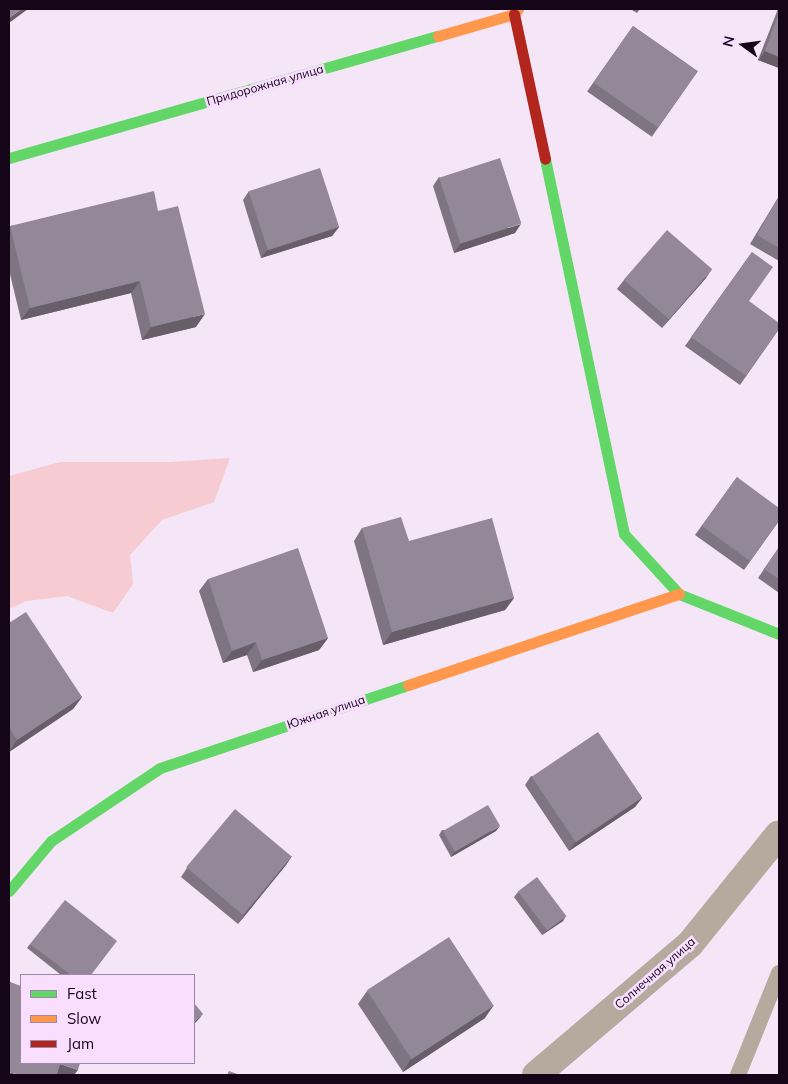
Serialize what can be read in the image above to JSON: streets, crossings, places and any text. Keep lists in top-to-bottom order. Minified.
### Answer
{"streets":{"street":["Придорожная улица","Южная улица","Солнечная улица"]},"legend":["Fast","Slow","Jam"],"north":"left"}
